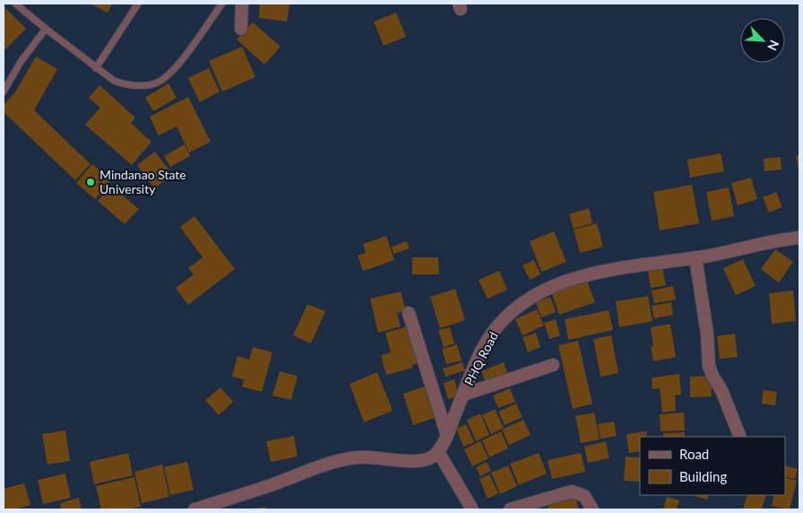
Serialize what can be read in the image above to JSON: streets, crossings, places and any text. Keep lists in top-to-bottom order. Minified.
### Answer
{"streets":{"street":["PHQ Road"]},"places":["Mindanao State University"],"legend":["Road","Building"],"north":"bottom right"}
